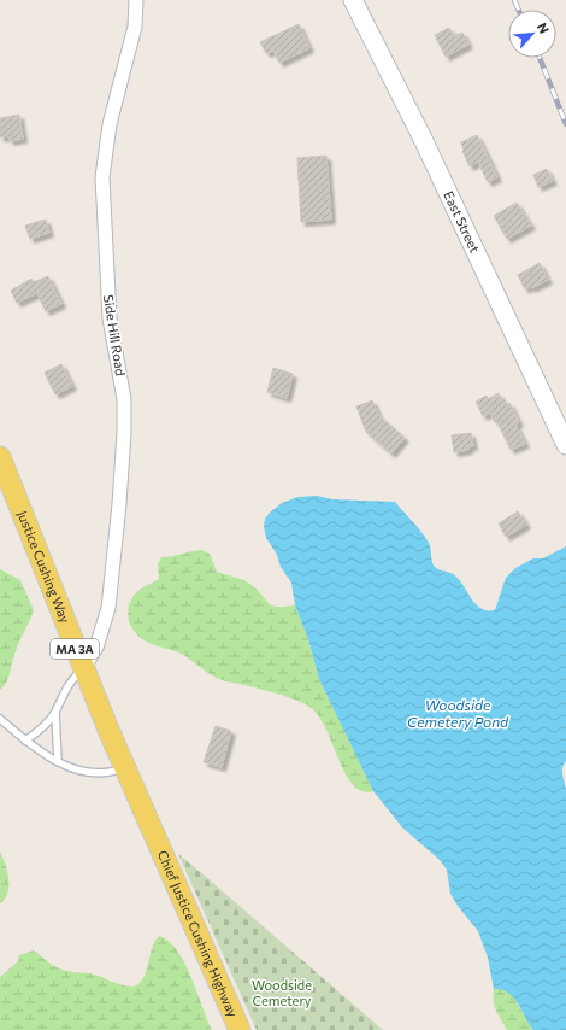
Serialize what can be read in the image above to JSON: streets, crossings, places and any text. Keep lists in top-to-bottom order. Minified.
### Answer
{"streets":{"main road":["East Street","Justice Cushing Way","MA 3A","Chief Justice Cushing Highway"],"street":["Side Hill Road"]},"crossings":[["Side Hill Road","Justice Cushing Way"],["Justice Cushing Way","Chief Justice Cushing Highway"]],"water":["Woodside Cemetery Pond"],"parks":["Woodside Cemetery"],"north":"top right"}
